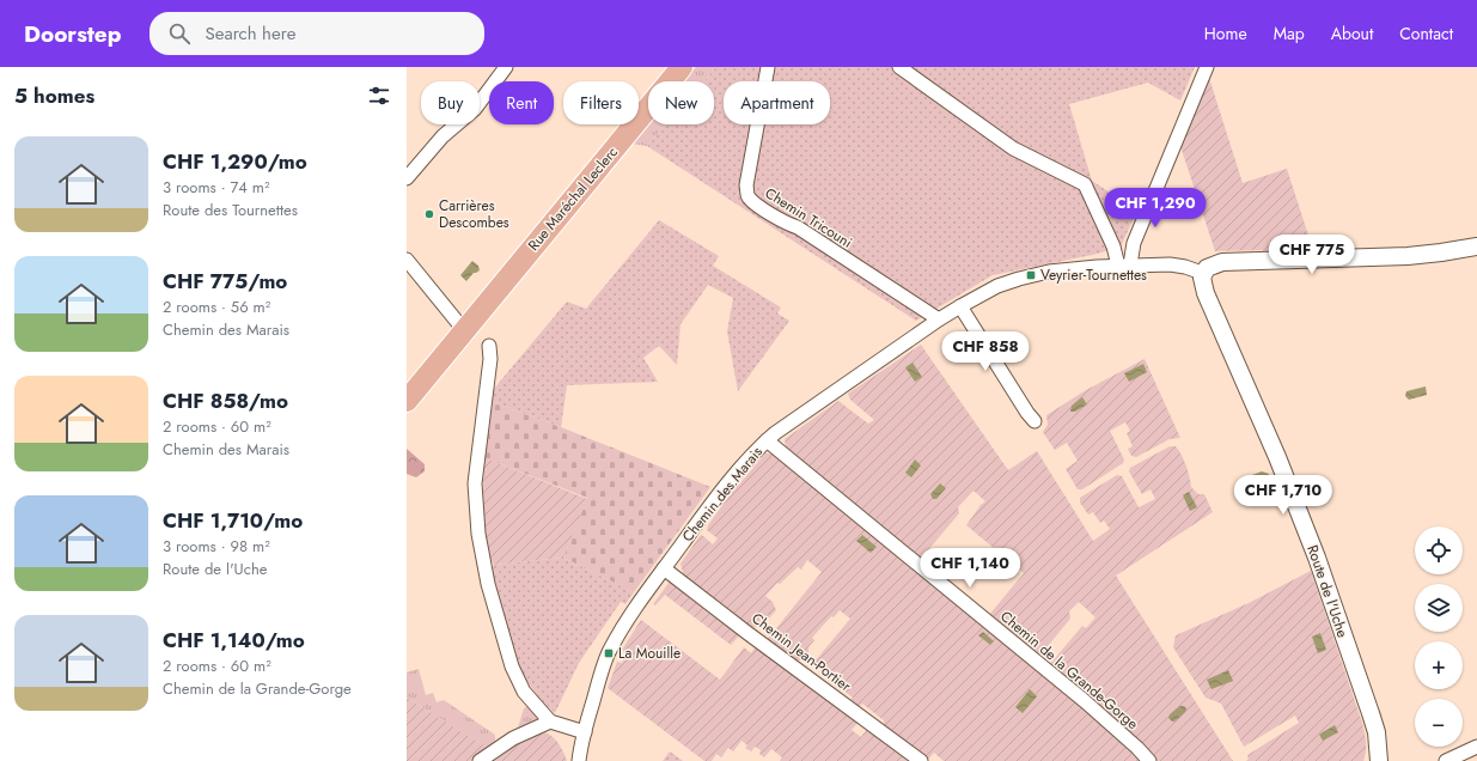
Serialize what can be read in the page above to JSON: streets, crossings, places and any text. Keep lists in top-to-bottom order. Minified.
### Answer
{"streets":{"main road":["Rue Maréchal Leclerc"],"street":["Chemin Tricouni","Chemin des Marais","Route de l'Uche","Chemin Jean-Portier","Chemin de la Grande-Gorge"]},"crossings":[["Chemin Tricouni","Chemin des Marais"],["Chemin des Marais","Route de l'Uche"],["Chemin des Marais","Chemin Jean-Portier"],["Chemin des Marais","Chemin de la Grande-Gorge"]],"places":{"other":["Carrières Descombes"],"transit":["Veyrier-Tournettes","La Mouille"]},"page":{"header":"Doorstep","search":"Search here","nav":["Home","Map","About","Contact"],"heading":"5 homes","chip":["Buy","Rent","Filters","New","Apartment"],"list":[{"name":"CHF 1,290/mo","note":"3 rooms · 74 m² · Route des Tournettes"},{"name":"CHF 775/mo","note":"2 rooms · 56 m² · Chemin des Marais"},{"name":"CHF 858/mo","note":"2 rooms · 60 m² · Chemin des Marais"},{"name":"CHF 1,710/mo","note":"3 rooms · 98 m² · Route de l'Uche"},{"name":"CHF 1,140/mo","note":"2 rooms · 60 m² · Chemin de la Grande-Gorge"}],"price":["CHF 1,290","CHF 775","CHF 858","CHF 1,710","CHF 1,140"],"map_buttons":["+","−"]}}
